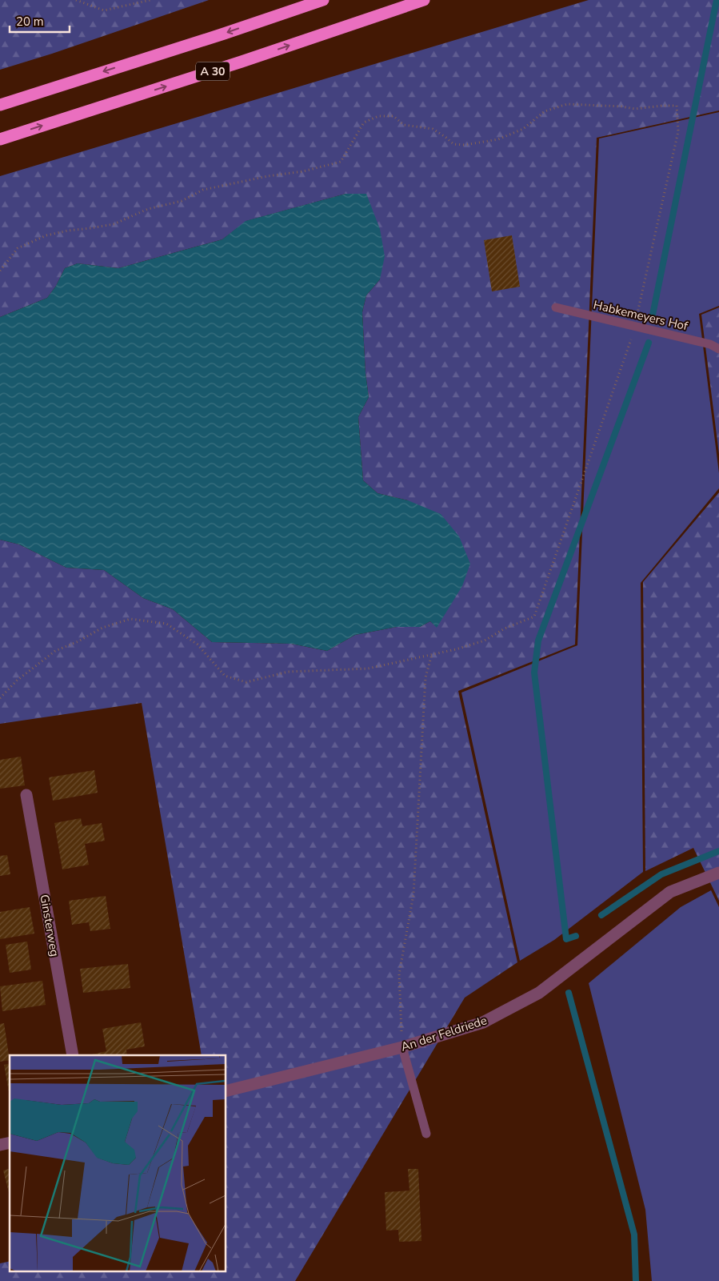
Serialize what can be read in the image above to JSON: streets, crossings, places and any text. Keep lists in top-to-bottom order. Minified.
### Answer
{"streets":{"highway":["A 30"],"street":["Ginsterweg","An der Feldriede"],"lane":["Habkemeyers Hof"]},"scale_bar":"20 m"}
